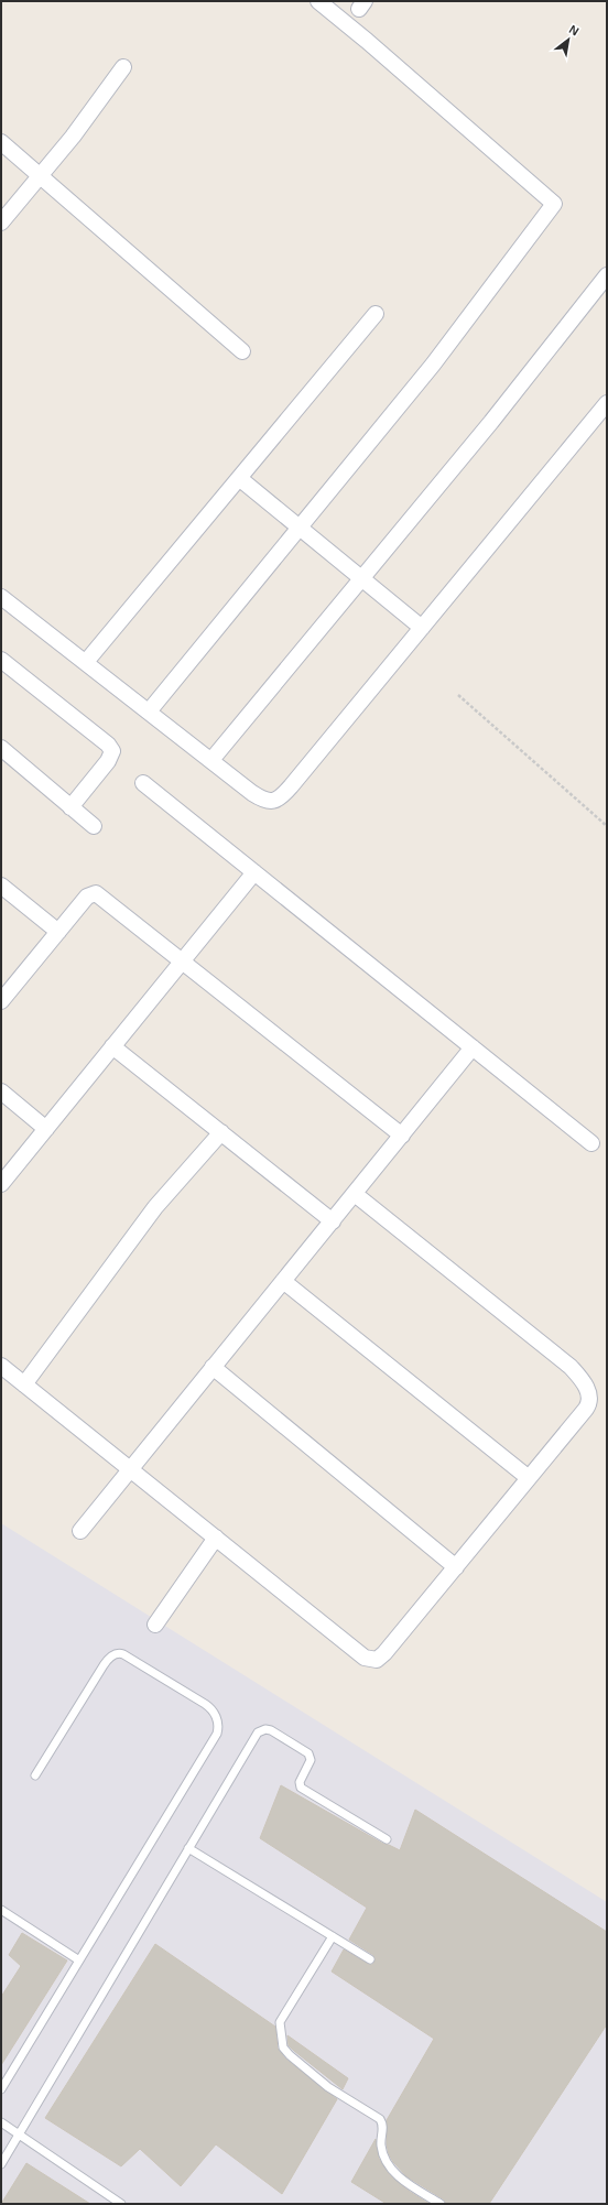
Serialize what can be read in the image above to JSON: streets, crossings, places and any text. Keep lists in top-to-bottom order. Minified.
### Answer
{"north":"top right"}
